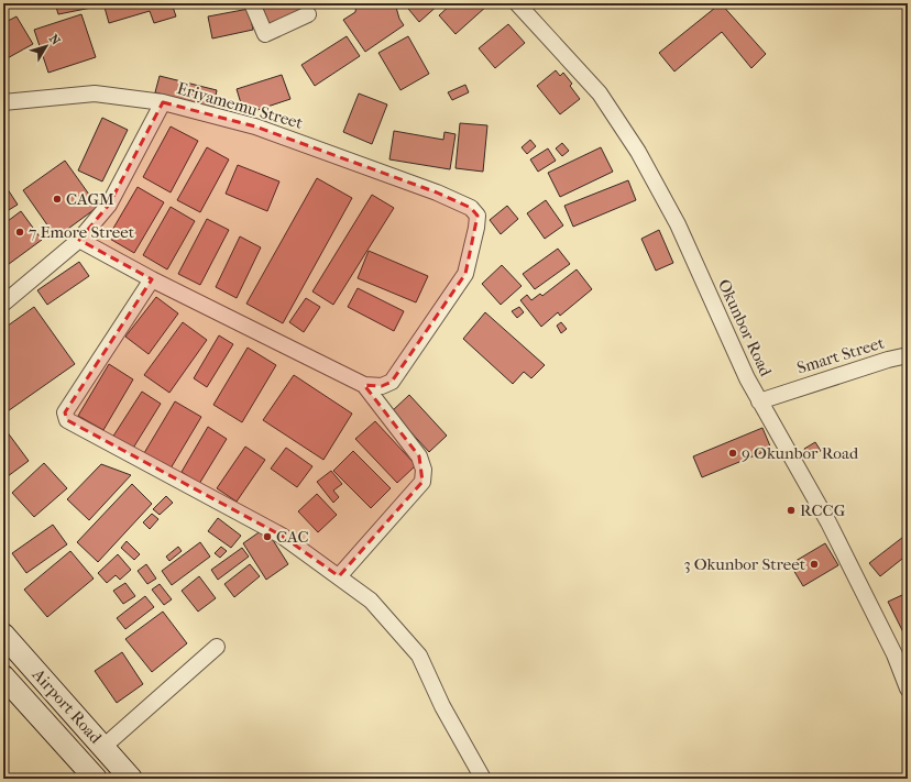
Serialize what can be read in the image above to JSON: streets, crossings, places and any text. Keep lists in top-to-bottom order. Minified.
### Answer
{"streets":{"main road":["Airport Road"],"street":["Eriyamemu Street","Okunbor Road","Smart Street"]},"crossings":[["Okunbor Road","Smart Street"]],"places":["CAGM","7 Emore Street","9 Okunbor Road","RCCG","CAC","3 Okunbor Street"],"north":"top right"}
